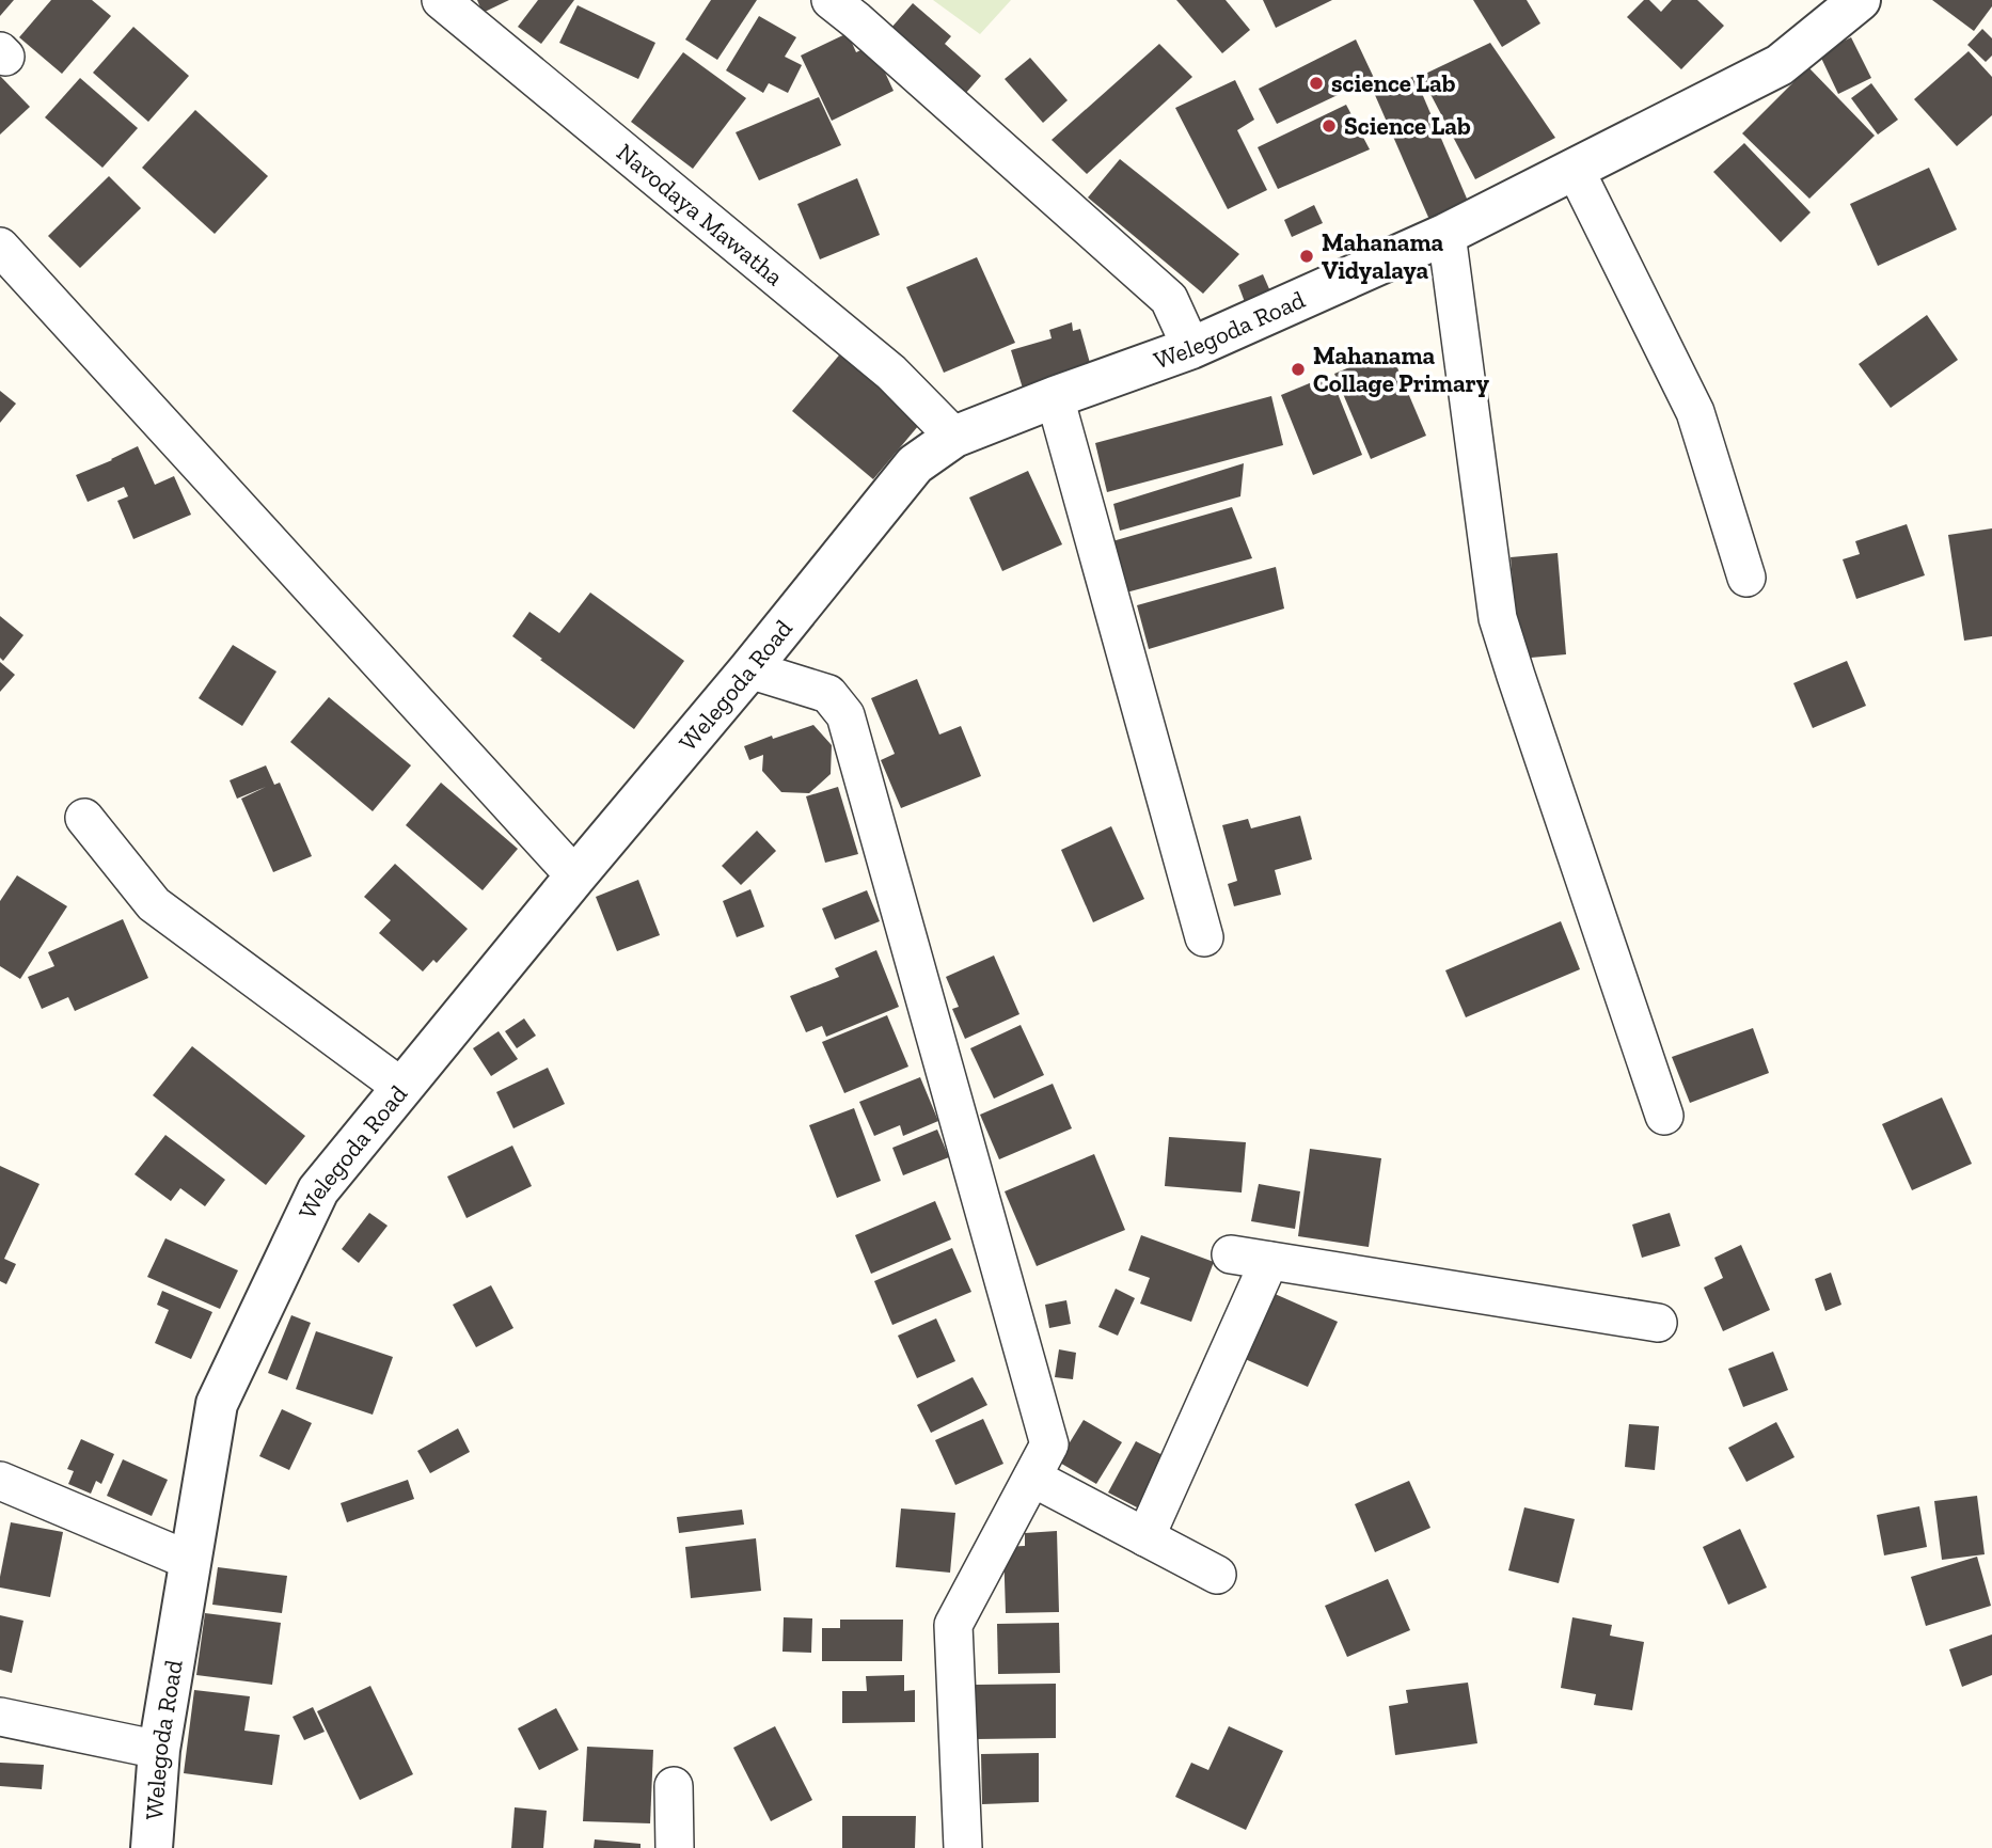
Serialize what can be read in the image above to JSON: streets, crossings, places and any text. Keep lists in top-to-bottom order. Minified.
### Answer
{"streets":{"street":["Navodaya Mawatha","Welegoda Road"]},"crossings":[["Navodaya Mawatha","Welegoda Road"]],"places":["science Lab","Science Lab","Mahanama Vidyalaya","Mahanama Collage Primary"]}
